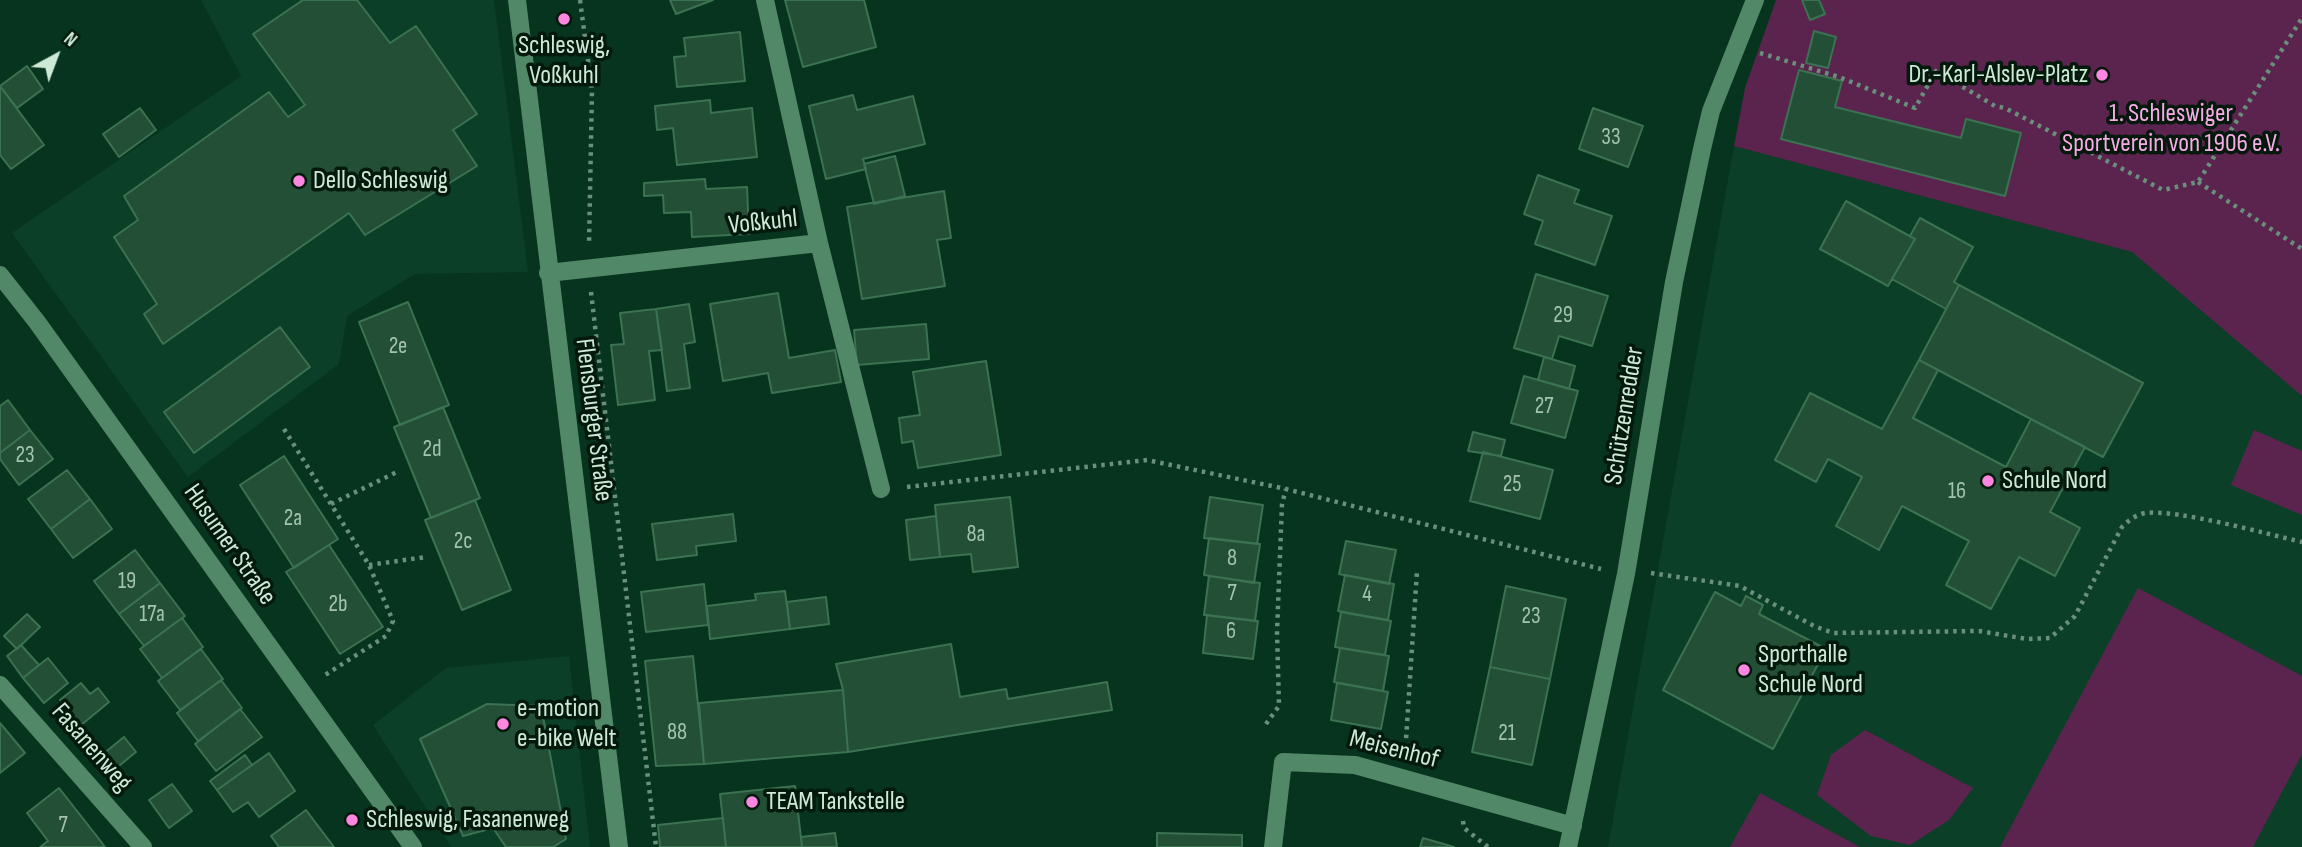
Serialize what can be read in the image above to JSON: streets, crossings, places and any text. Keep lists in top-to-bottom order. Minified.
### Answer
{"streets":{"street":["Voßkuhl","Schützenredder","Flensburger Straße","Husumer Straße","Fasanenweg","Meisenhof"]},"crossings":[["Voßkuhl","Flensburger Straße"],["Schützenredder","Meisenhof"]],"parks":["1. Schleswiger Sportverein von 1906 e.V."],"places":["Schleswig, Voßkuhl","Dr.-Karl-Alslev-Platz","Dello Schleswig","Schule Nord","Sporthalle Schule Nord","e-motion e-bike Welt","TEAM Tankstelle","Schleswig, Fasanenweg"],"house_numbers":["33","29","2e","27","2d","23","25","16","2a","8a","2c","8","19","7","4","2b","17a","23","6","88","21","7"],"north":"top right"}
